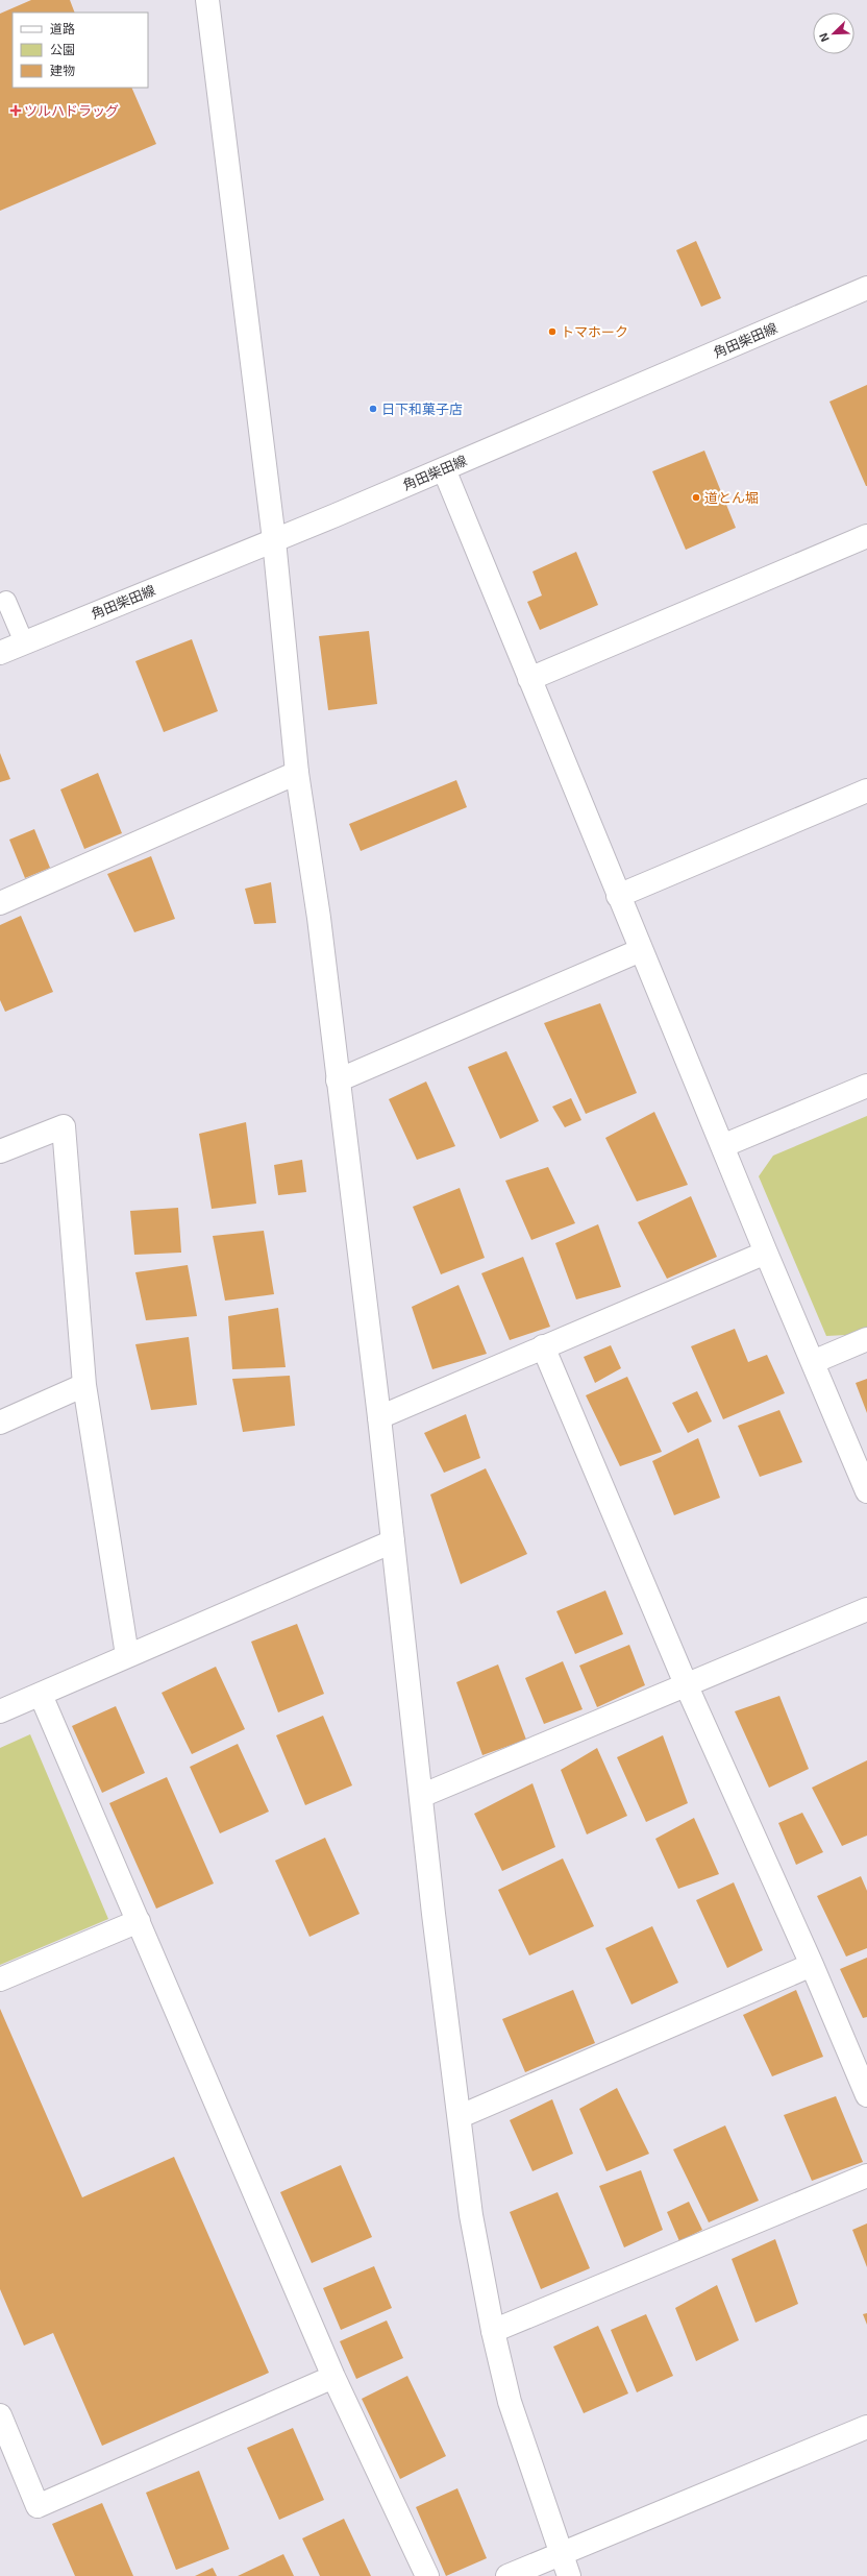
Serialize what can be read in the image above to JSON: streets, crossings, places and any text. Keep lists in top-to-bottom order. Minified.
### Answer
{"streets":{"street":["角田柴田線"]},"places":{"health":["ツルハドラッグ"],"other":["トマホーク","日下和菓子店","道とん堀"]},"legend":["道路","公園","建物"],"north":"bottom left"}
